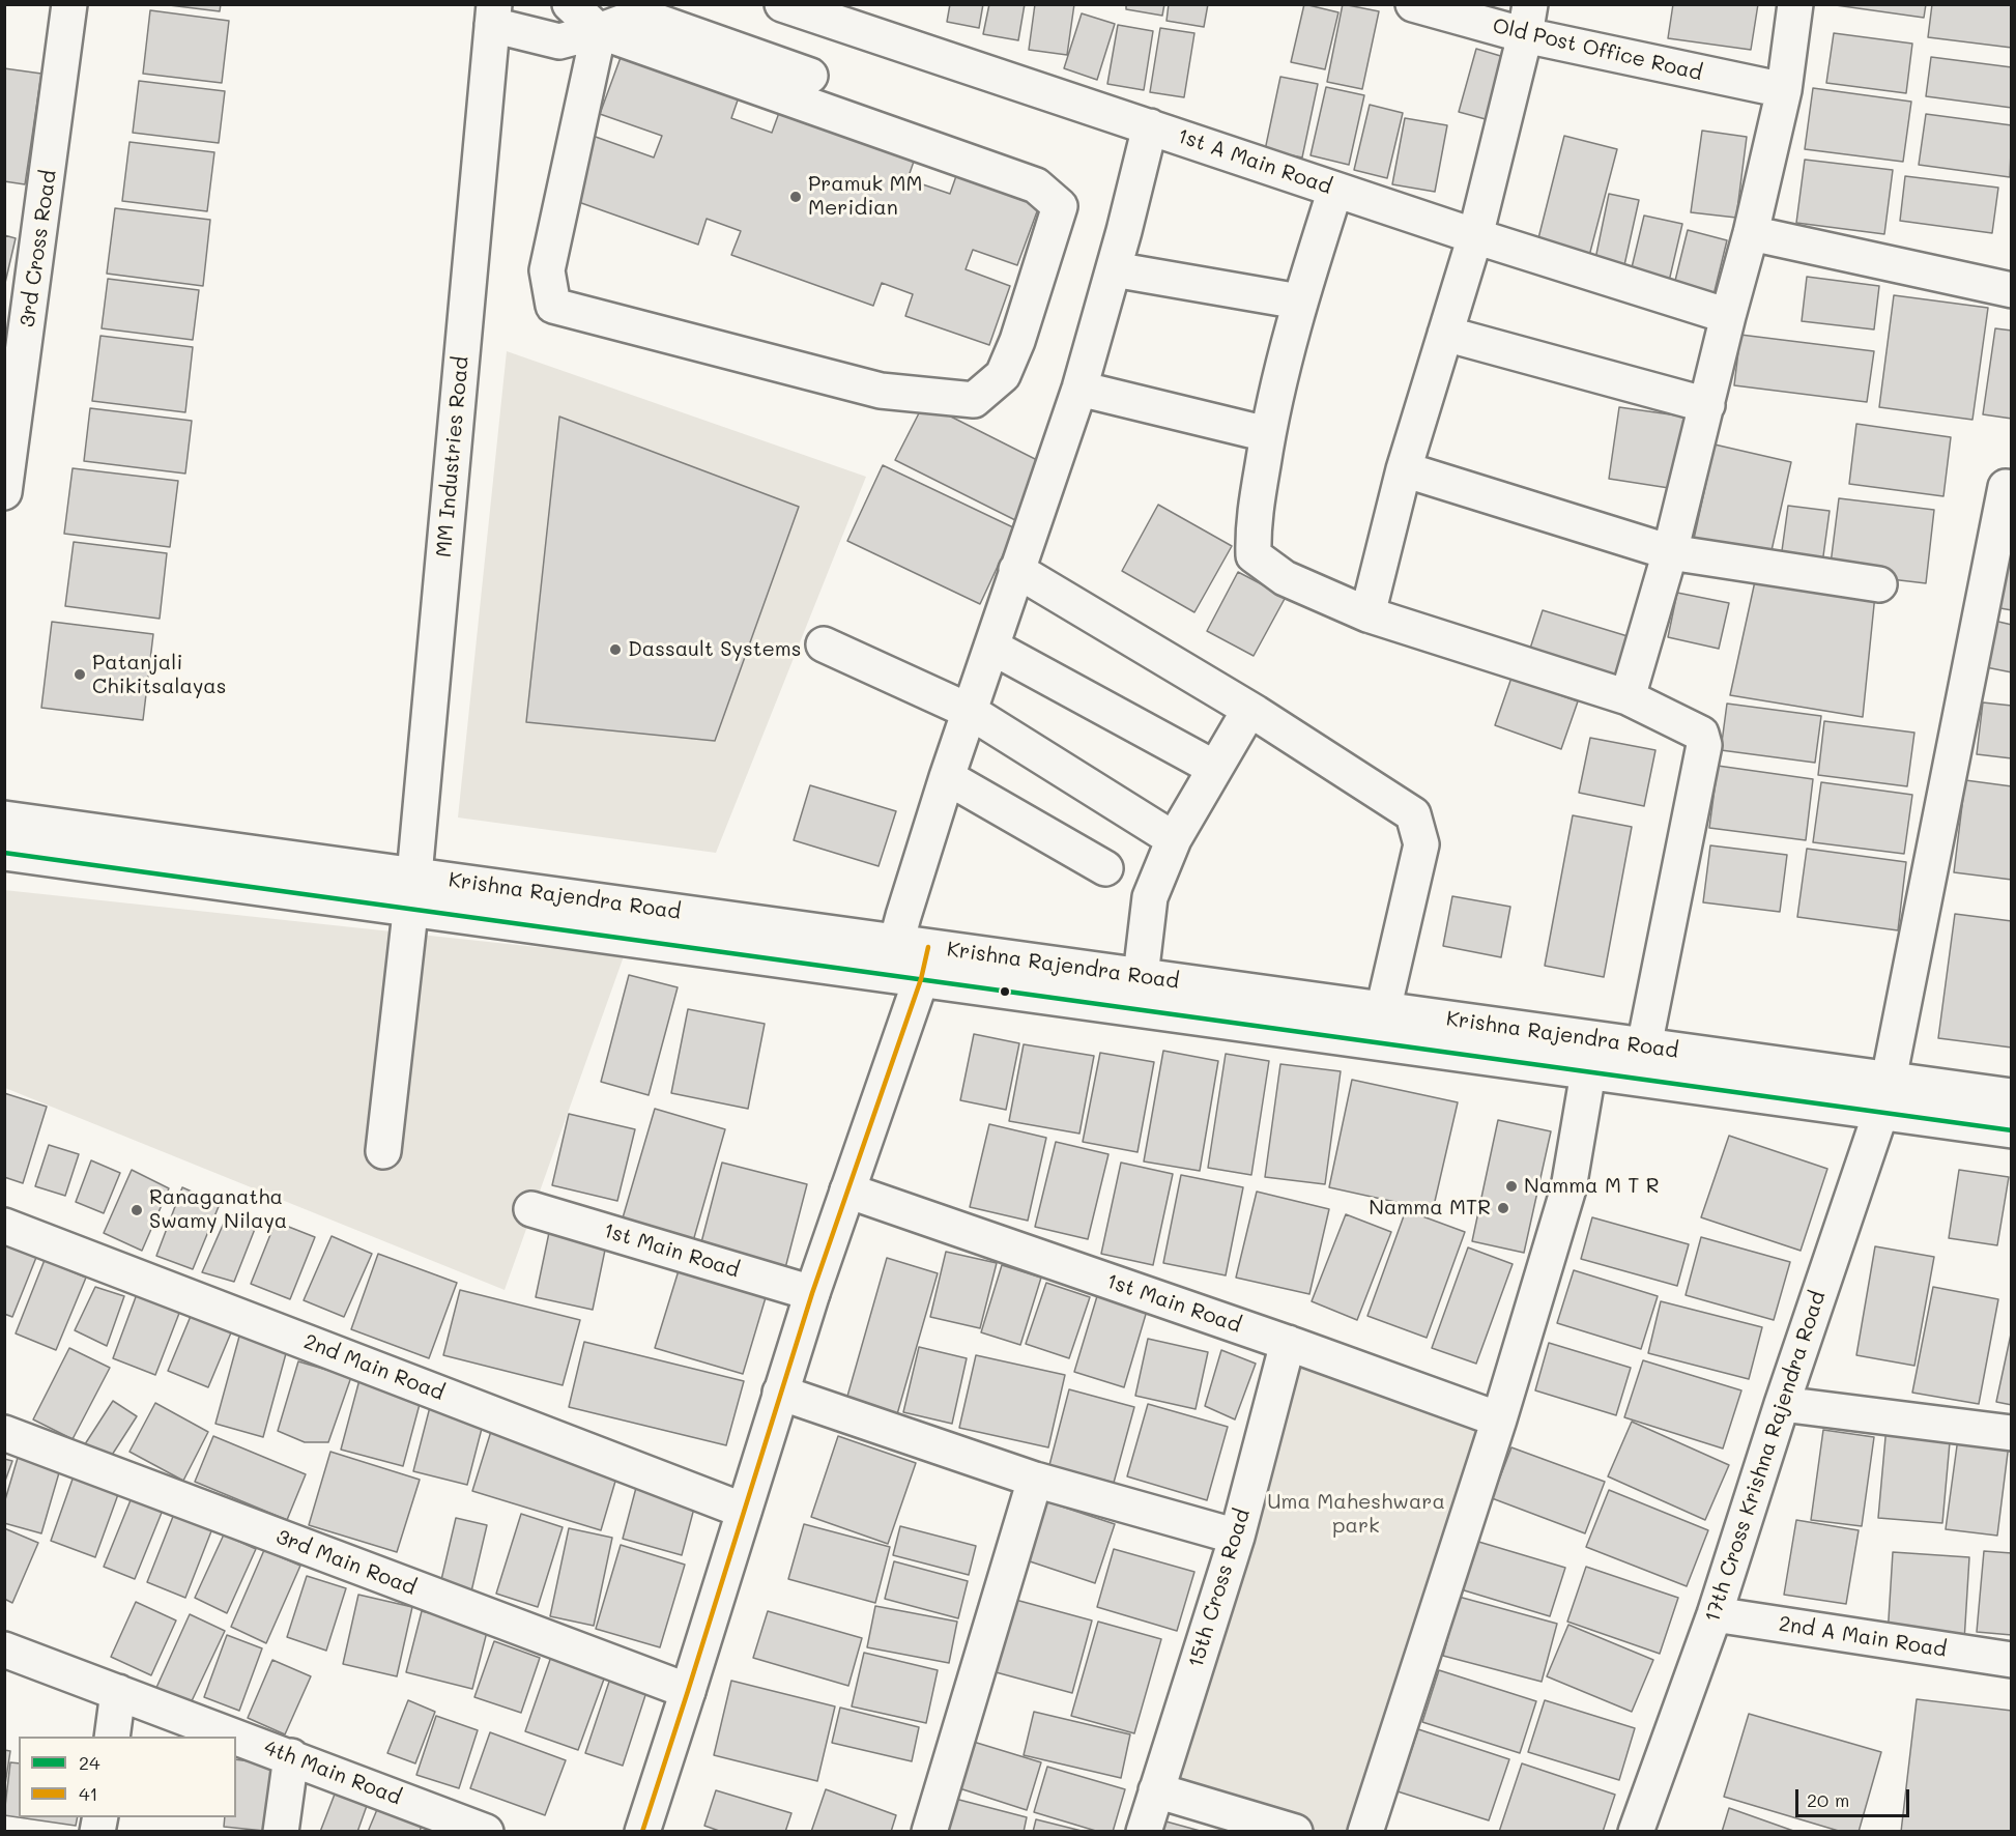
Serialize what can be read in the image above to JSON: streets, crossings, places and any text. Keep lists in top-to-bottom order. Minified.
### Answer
{"streets":{"street":["Old Post Office Road","1st A Main Road","3rd Cross Road","MM Industries Road","Krishna Rajendra Road","1st Main Road","2nd Main Road","17th Cross Krishna Rajendra Road","3rd Main Road","15th Cross Road","2nd A Main Road","4th Main Road"]},"crossings":[["MM Industries Road","Krishna Rajendra Road"],["Krishna Rajendra Road","17th Cross Krishna Rajendra Road"],["1st Main Road","15th Cross Road"],["17th Cross Krishna Rajendra Road","2nd A Main Road"]],"parks":["Uma Maheshwara park"],"places":["Pramuk MM Meridian","Dassault Systems","Patanjali Chikitsalayas","Namma M T R","Namma MTR","Ranaganatha Swamy Nilaya"],"lines":["transit line 24","transit line 41"],"legend":["24","41"],"scale_bar":"20 m"}
